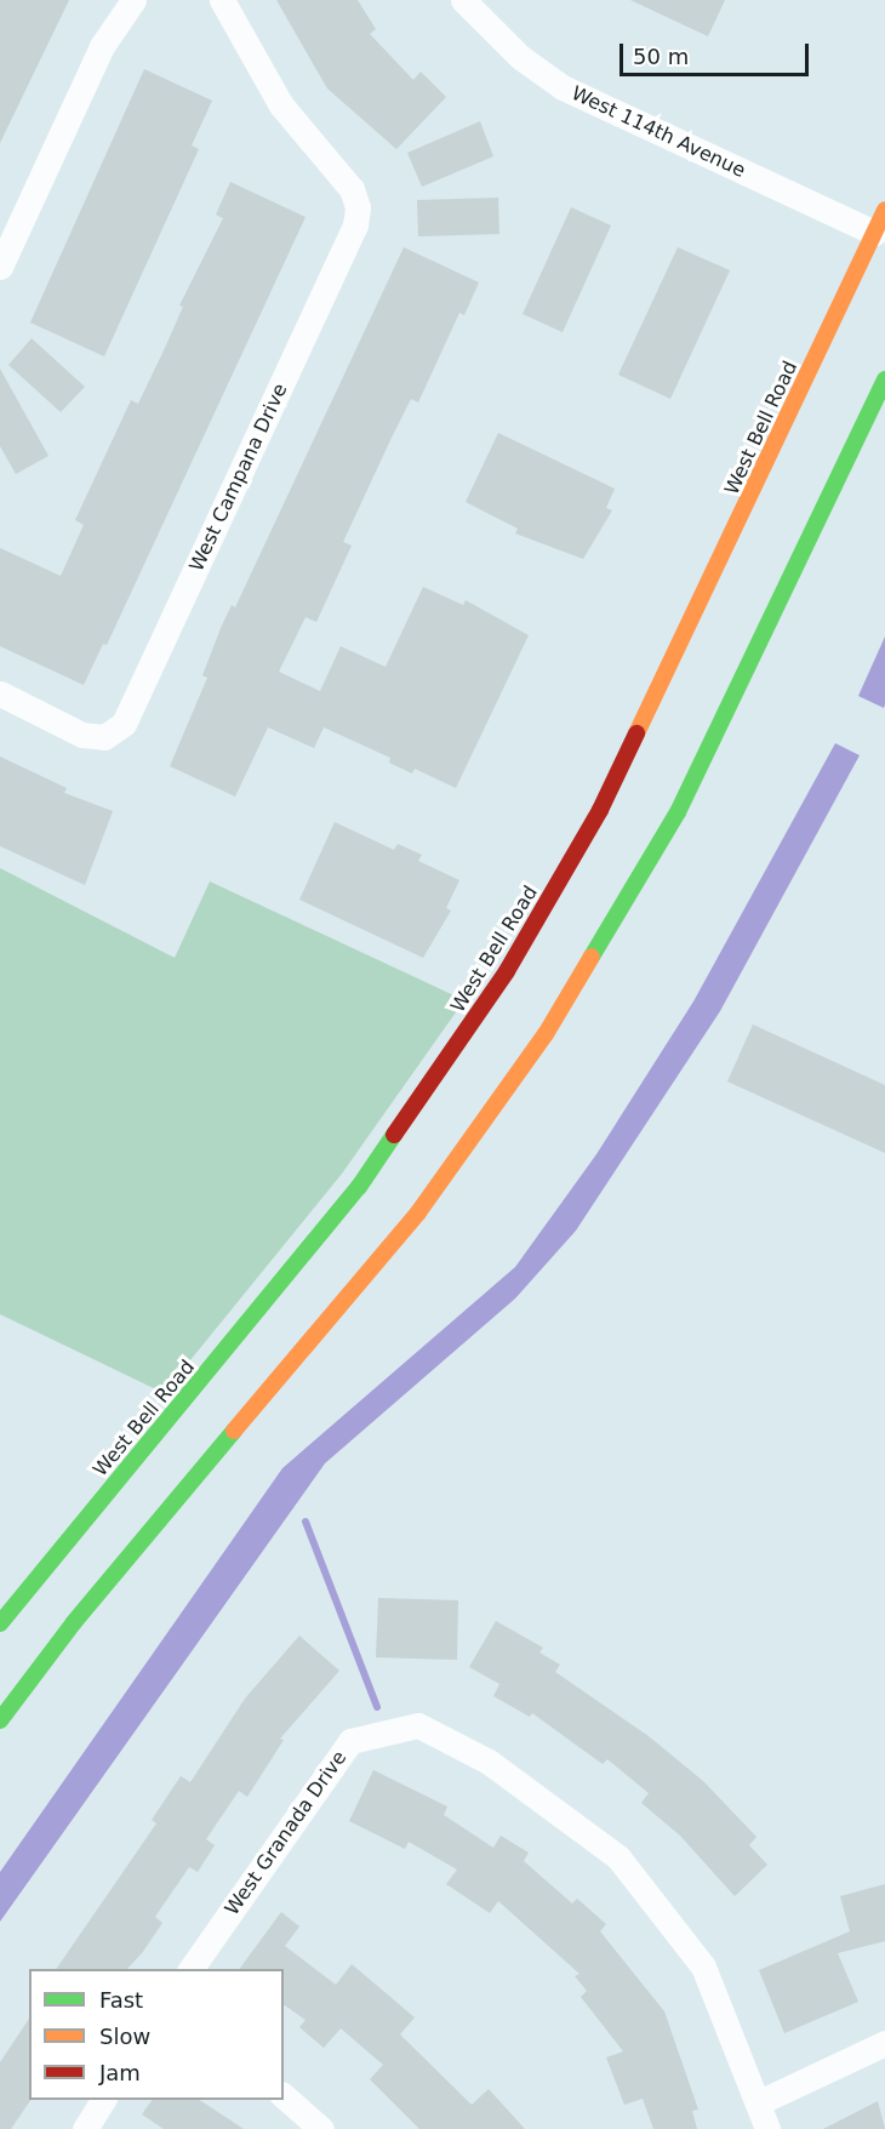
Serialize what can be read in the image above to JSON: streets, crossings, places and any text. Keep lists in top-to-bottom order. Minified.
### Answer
{"streets":{"main road":["West Bell Road"],"street":["West 114th Avenue","West Campana Drive","West Granada Drive"]},"crossings":[["West 114th Avenue","West Bell Road"]],"legend":["Fast","Slow","Jam"],"scale_bar":"50 m"}
